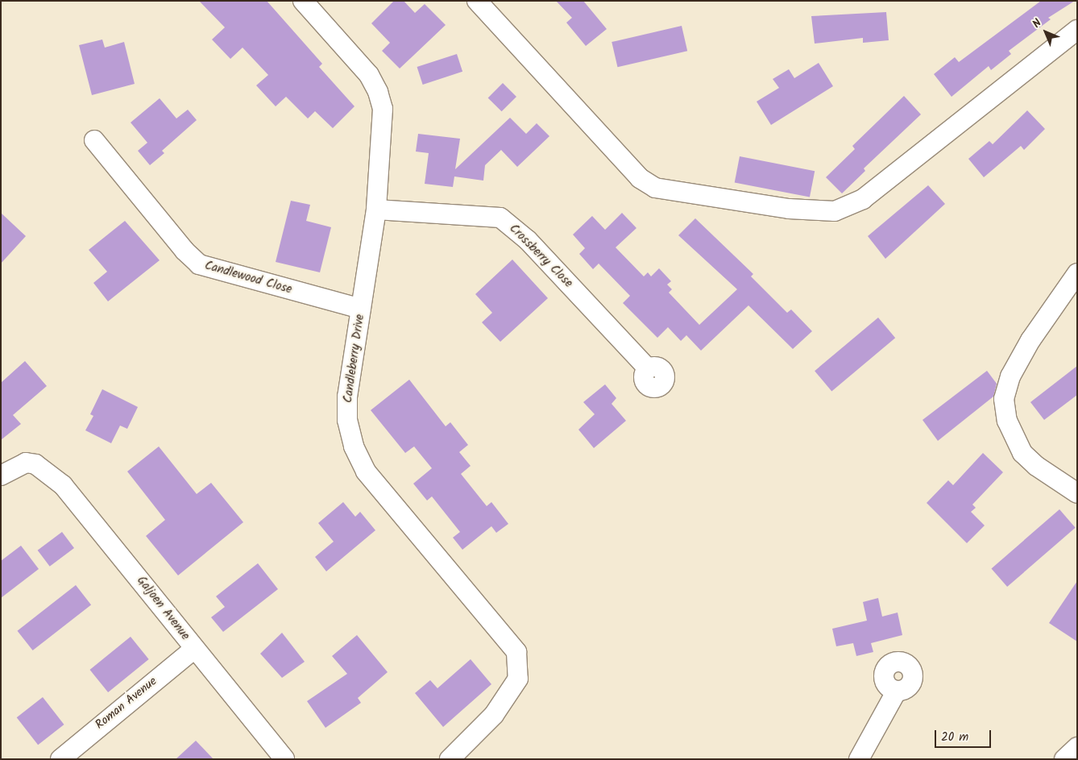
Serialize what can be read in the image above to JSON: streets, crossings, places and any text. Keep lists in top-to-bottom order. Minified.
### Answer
{"streets":{"street":["Crossberry Close","Candlewood Close","Candleberry Drive","Galjoen Avenue","Roman Avenue"]},"crossings":[["Crossberry Close","Candleberry Drive"],["Candlewood Close","Candleberry Drive"],["Galjoen Avenue","Roman Avenue"]],"scale_bar":"20 m","north":"top left"}
